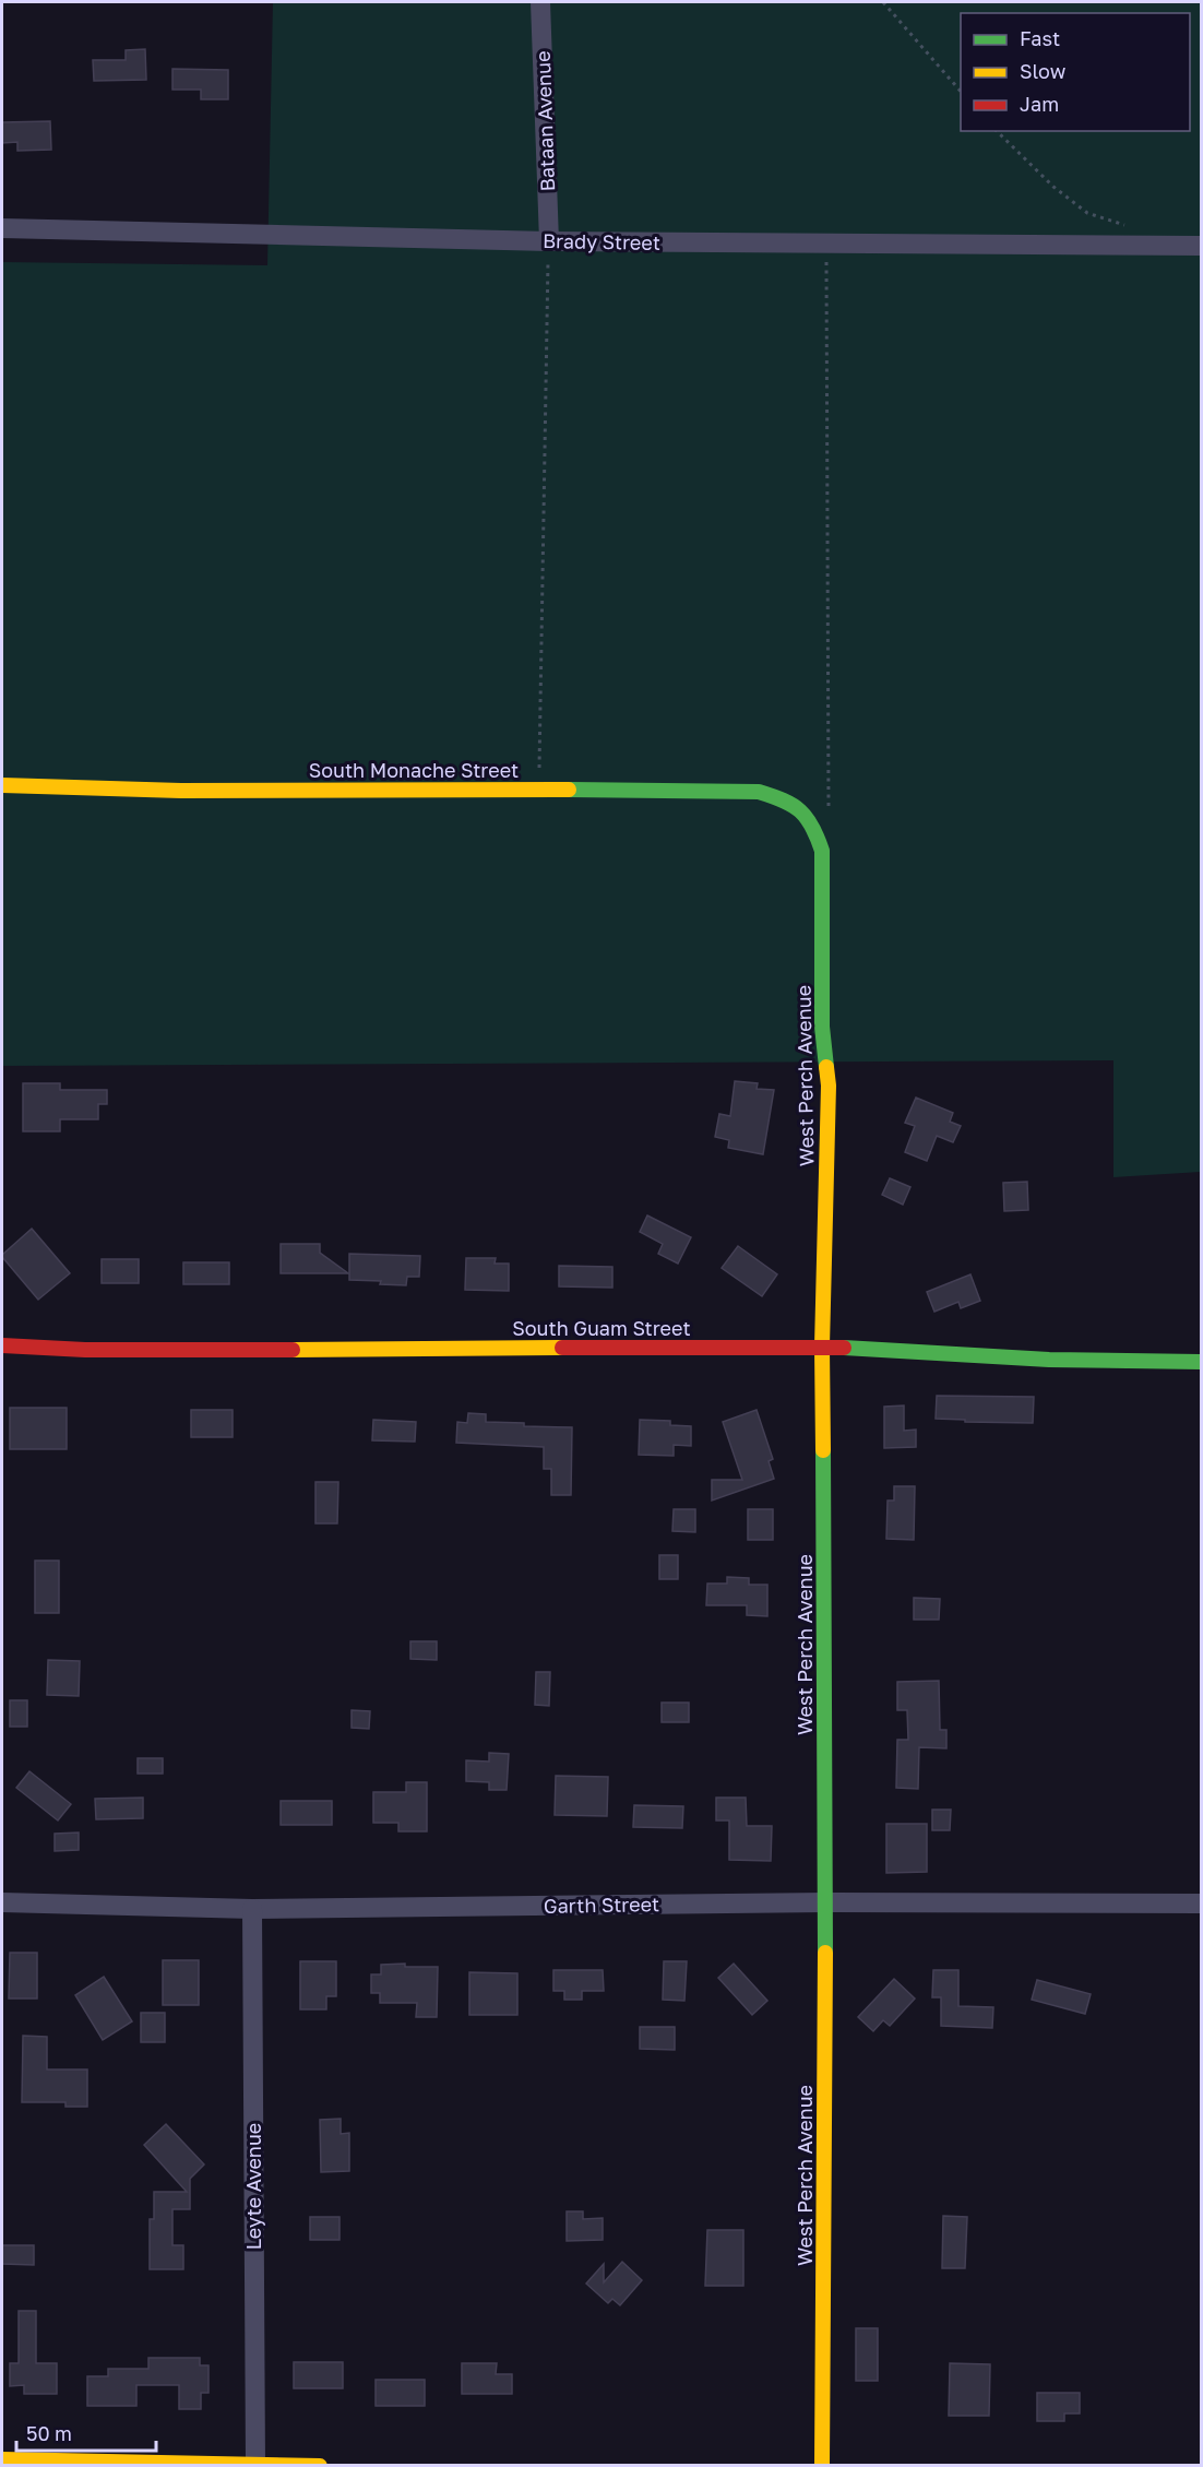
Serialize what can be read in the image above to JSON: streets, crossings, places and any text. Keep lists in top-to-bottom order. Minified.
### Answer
{"streets":{"street":["Bataan Avenue","Brady Street","South Monache Street","West Perch Avenue","South Guam Street","Garth Street","Leyte Avenue"]},"crossings":[["Bataan Avenue","Brady Street"],["South Monache Street","West Perch Avenue"],["West Perch Avenue","South Guam Street"],["West Perch Avenue","Garth Street"],["Garth Street","Leyte Avenue"]],"legend":["Fast","Slow","Jam"],"scale_bar":"50 m"}
